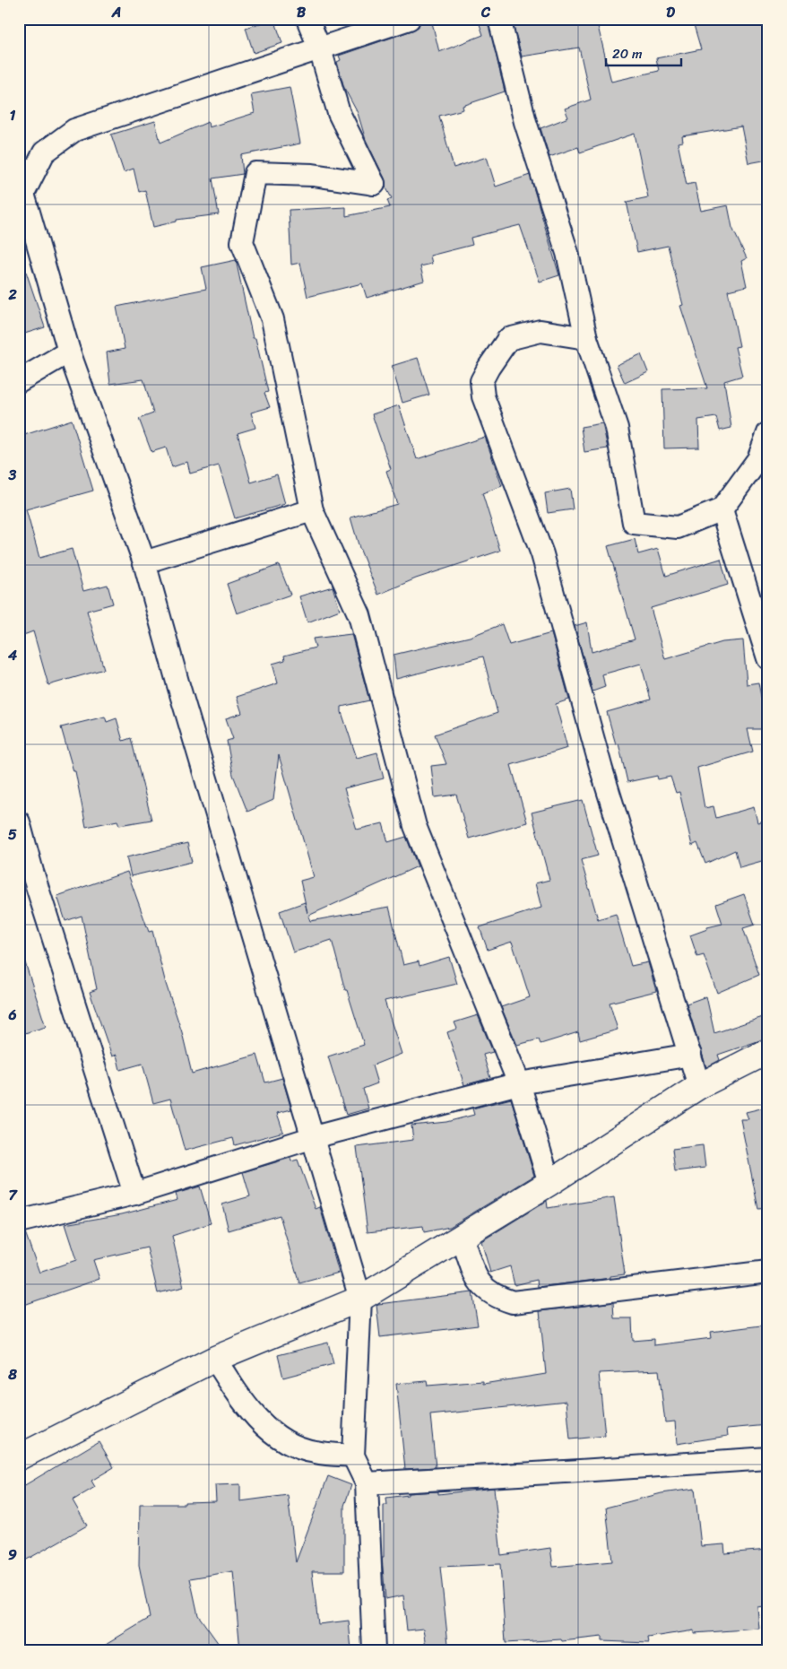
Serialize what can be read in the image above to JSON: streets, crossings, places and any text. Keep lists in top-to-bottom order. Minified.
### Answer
{"scale_bar":"20 m","grid":{"columns":["A","B","C","D"],"rows":["1","2","3","4","5","6","7","8","9"]}}
